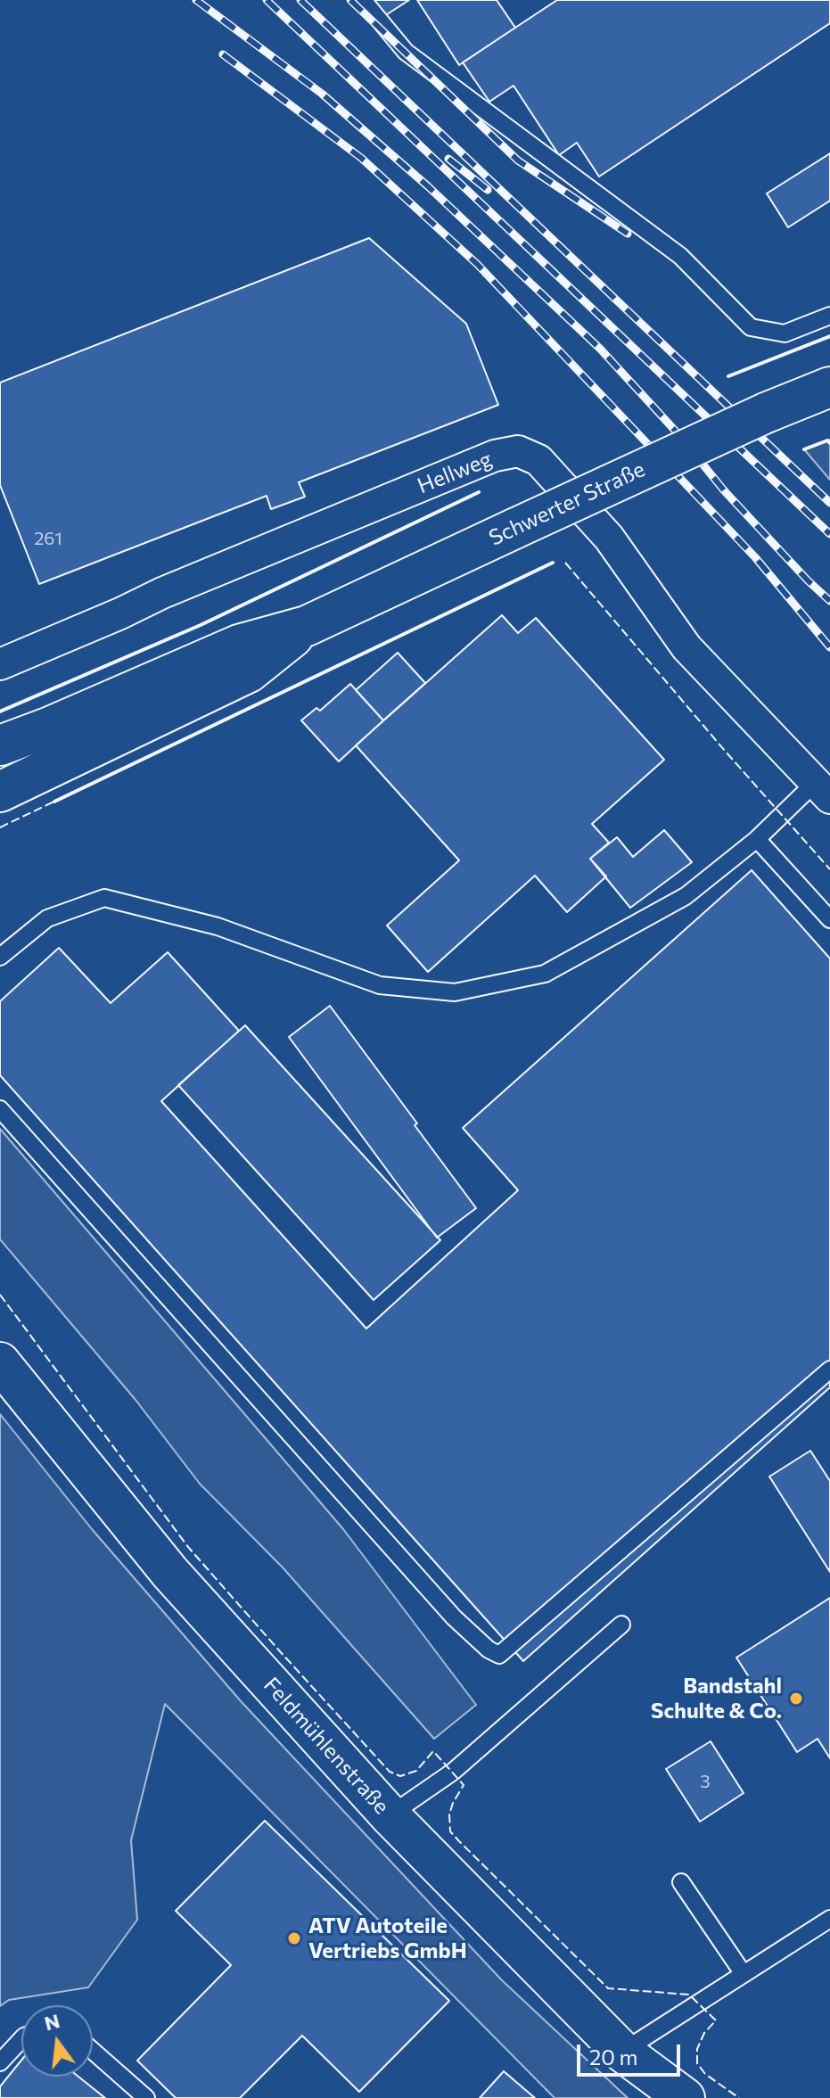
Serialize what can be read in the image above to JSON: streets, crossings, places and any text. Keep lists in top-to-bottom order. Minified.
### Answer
{"streets":{"main road":["Schwerter Straße","Feldmühlenstraße"],"street":["Hellweg"]},"places":["Bandstahl Schulte & Co.","ATV Autoteile Vertriebs GmbH"],"house_numbers":["261","3"],"scale_bar":"20 m","north":"top"}
